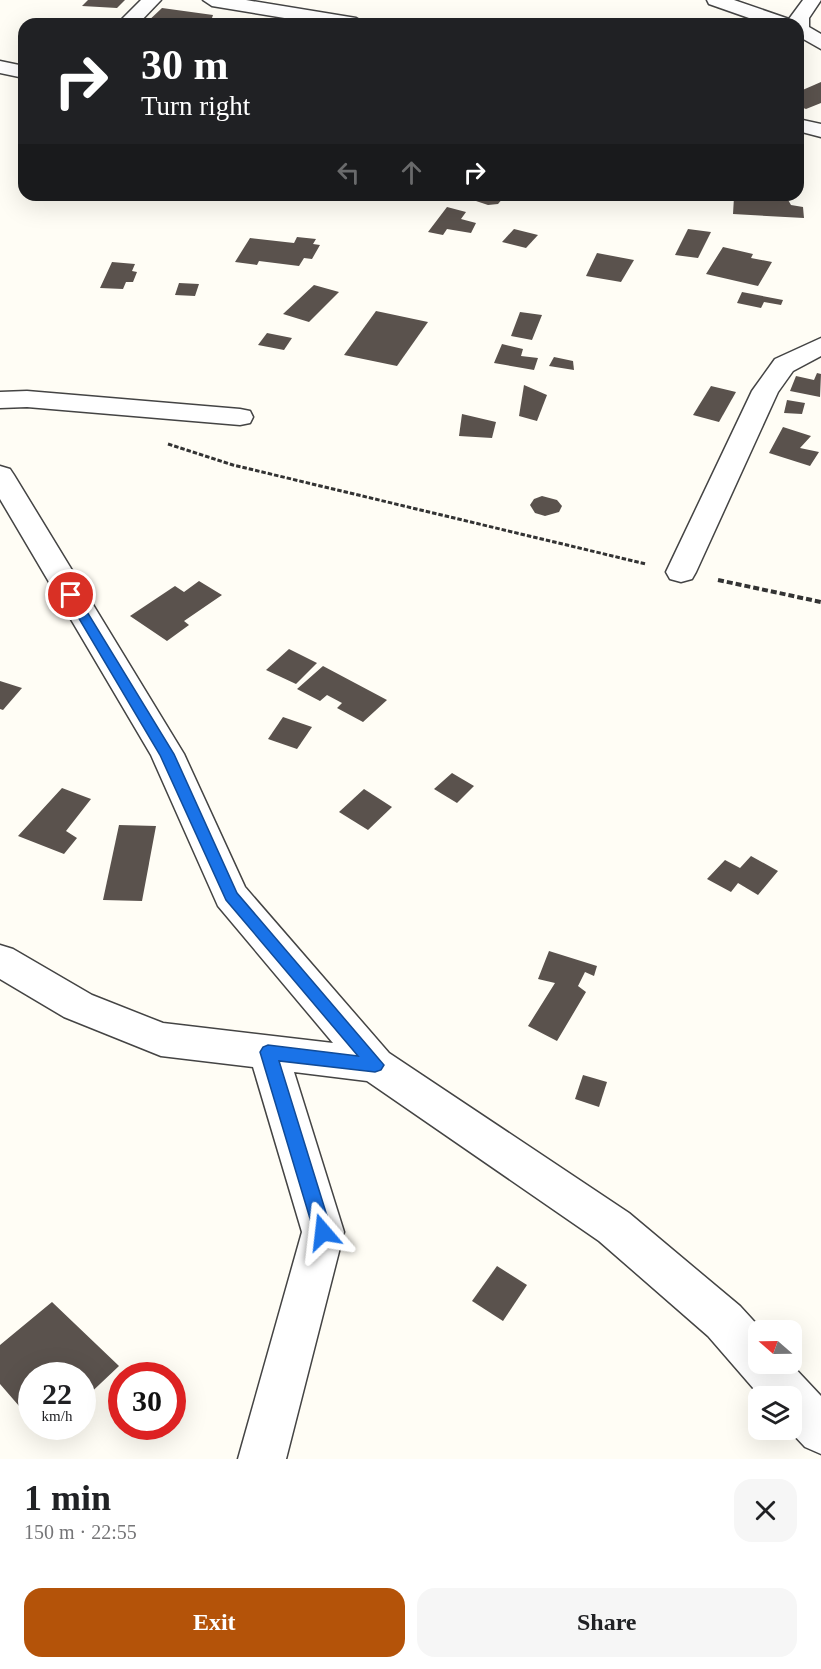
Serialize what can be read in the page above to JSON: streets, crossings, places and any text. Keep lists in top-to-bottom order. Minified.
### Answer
{"north":"left","page":{"turn":["30 m","Turn right"],"speed":"22 km/h","limit":"30","heading":["1 min","150 m · 22:55"],"buttons":["Exit","Share"]}}
